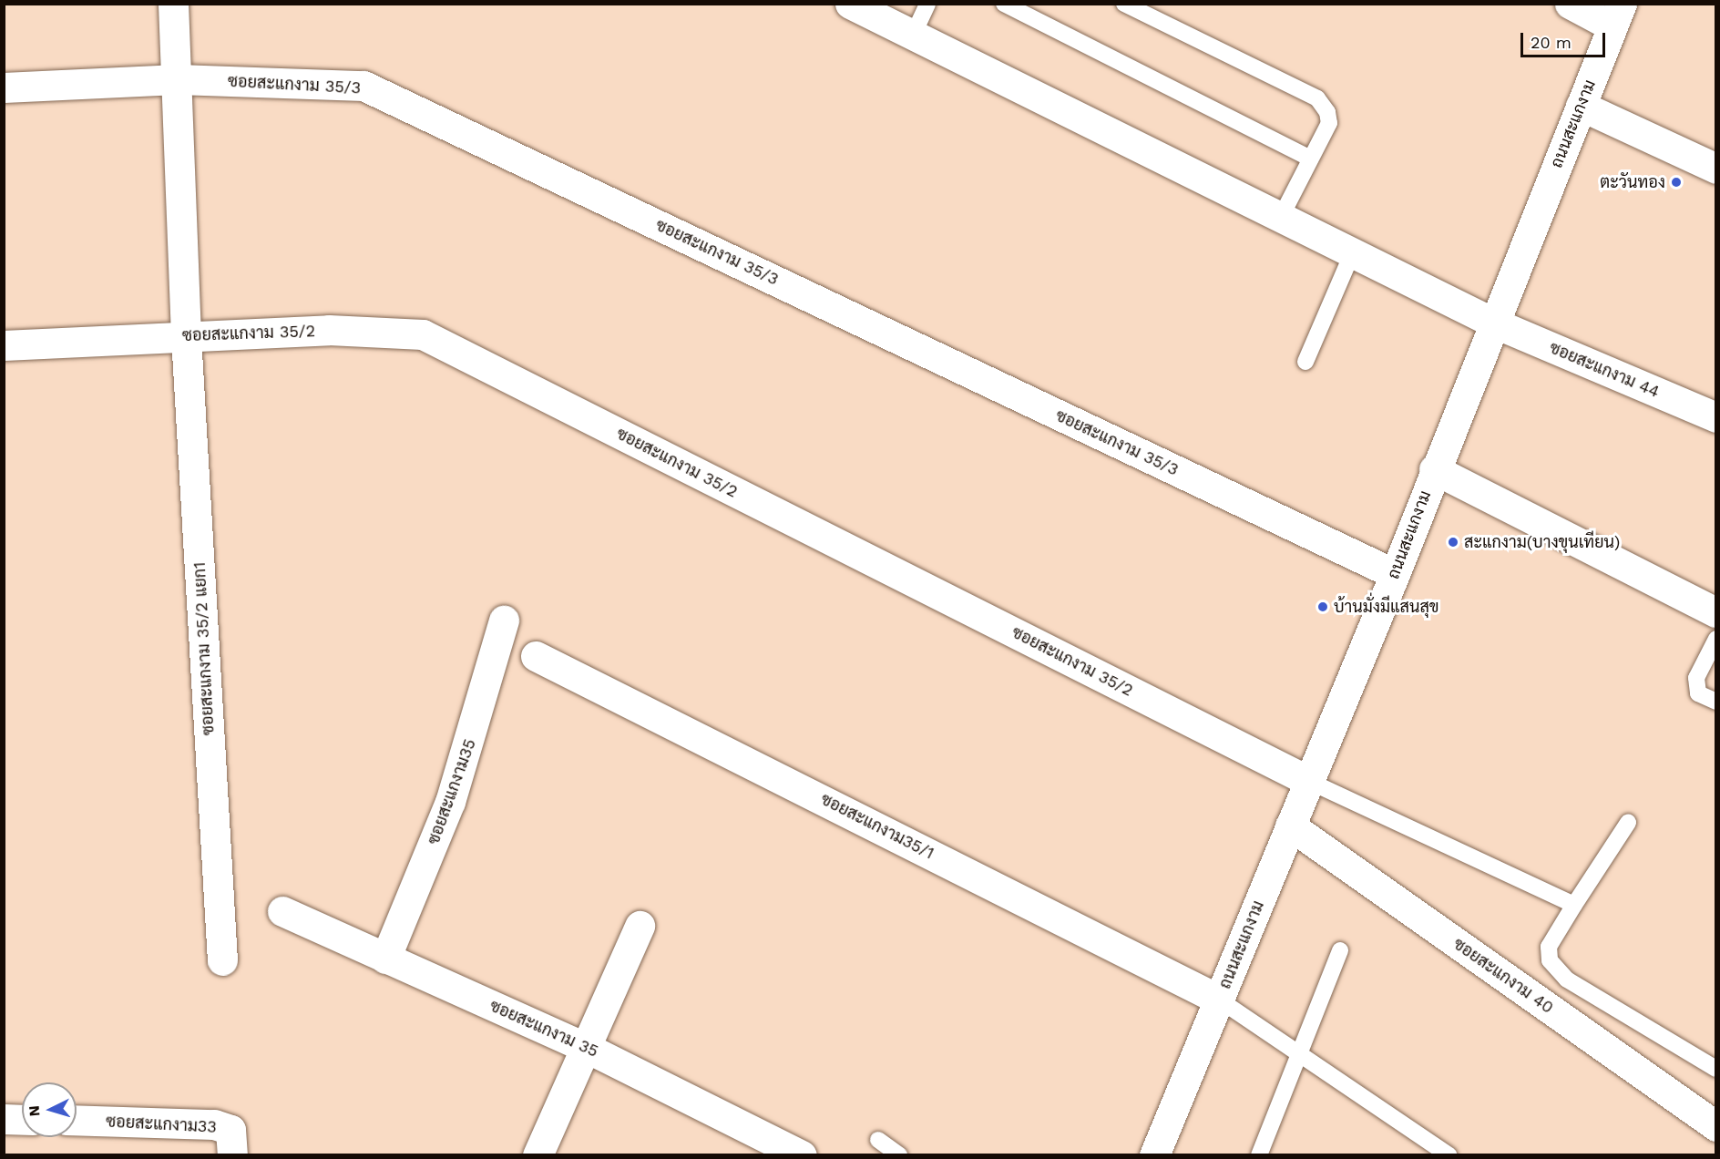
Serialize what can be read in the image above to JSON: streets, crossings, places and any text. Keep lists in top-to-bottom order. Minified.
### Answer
{"streets":{"street":["ซอยสะแกงาม 35/3","ถนนสะแกงาม","ซอยสะแกงาม 35/2","ซอยสะแกงาม 44","ซอยสะแกงาม 35/2 แยก1","ซอยสะแกงาม35","ซอยสะแกงาม35/1","ซอยสะแกงาม 40","ซอยสะแกงาม 35","ซอยสะแกงาม33"]},"crossings":[["ซอยสะแกงาม 35/3","ถนนสะแกงาม"],["ซอยสะแกงาม 35/3","ซอยสะแกงาม 35/2 แยก1"],["ถนนสะแกงาม","ซอยสะแกงาม 35/2"],["ถนนสะแกงาม","ซอยสะแกงาม 44"],["ถนนสะแกงาม","ซอยสะแกงาม35/1"],["ถนนสะแกงาม","ซอยสะแกงาม 40"],["ซอยสะแกงาม 35/2","ซอยสะแกงาม 35/2 แยก1"],["ซอยสะแกงาม35","ซอยสะแกงาม 35"]],"places":["ตะวันทอง","สะแกงาม(บางขุนเทียน)","บ้านมั่งมีแสนสุข"],"scale_bar":"20 m","north":"left"}
